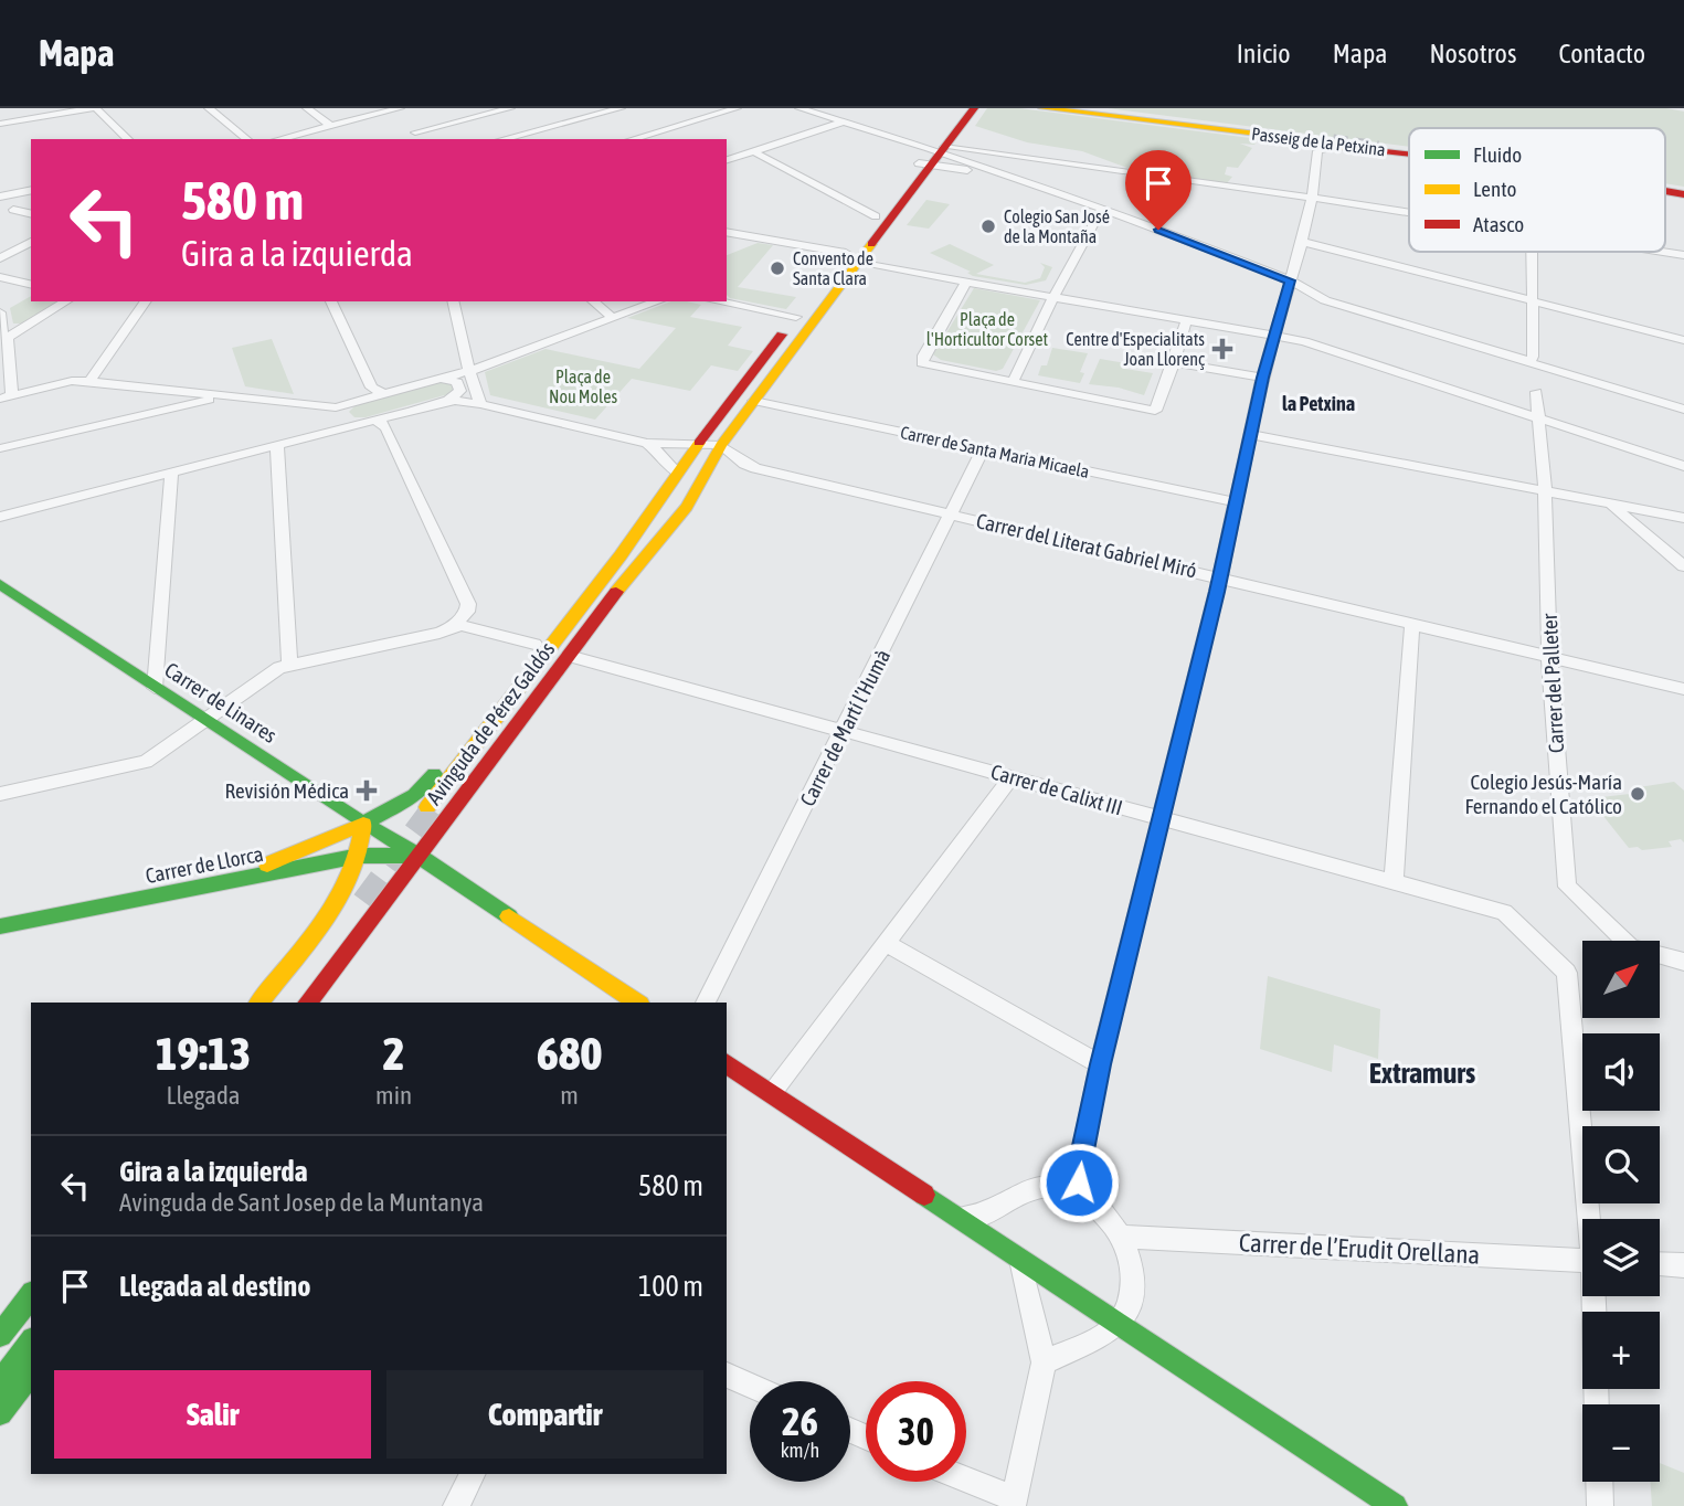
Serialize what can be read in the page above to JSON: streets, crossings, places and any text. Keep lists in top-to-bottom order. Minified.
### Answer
{"streets":{"main road":["Passeig de la Petxina","Carrer de Linares","Avinguda de Pérez Galdós","Carrer de Llorca"],"street":["Carrer de Santa Maria Micaela","Carrer del Literat Gabriel Miró","Carrer del Palleter","Carrer de Martí l’Humà","Carrer de Calixt III","Carrer de l’Erudit Orellana"]},"crossings":[["Carrer de Santa Maria Micaela","Avinguda de Pérez Galdós"],["Carrer de Santa Maria Micaela","Carrer de Martí l’Humà"],["Carrer del Literat Gabriel Miró","Carrer del Palleter"],["Carrer del Literat Gabriel Miró","Avinguda de Pérez Galdós"],["Carrer del Literat Gabriel Miró","Carrer de Martí l’Humà"],["Carrer de Linares","Avinguda de Pérez Galdós"],["Carrer de Linares","Carrer de Llorca"],["Avinguda de Pérez Galdós","Carrer de Calixt III"],["Avinguda de Pérez Galdós","Carrer de Llorca"],["Carrer de Martí l’Humà","Carrer de Calixt III"]],"districts":["la Petxina","Extramurs"],"parks":["Plaça de l'Horticultor Corset","Plaça de Nou Moles"],"places":{"other":["Colegio San José de la Montaña","Convento de Santa Clara","Colegio Jesús-María Fernando el Católico"],"health":["Centre d'Especialitats Joan Llorenç","Revisión Médica"]},"legend":["Fluido","Lento","Atasco"],"north":"top right","page":{"header":"Mapa","nav":["Inicio","Mapa","Nosotros","Contacto"],"turn":["580 m","Gira a la izquierda"],"map_buttons":["+","−"],"eta":["19:13","Llegada","2","min","680","m"],"list":[{"name":"Gira a la izquierda","note":"Avinguda de Sant Josep de la Muntanya","value":"580 m"},{"name":"Llegada al destino","value":"100 m"}],"buttons":["Salir","Compartir"],"speed":"26 km/h","limit":"30"}}
